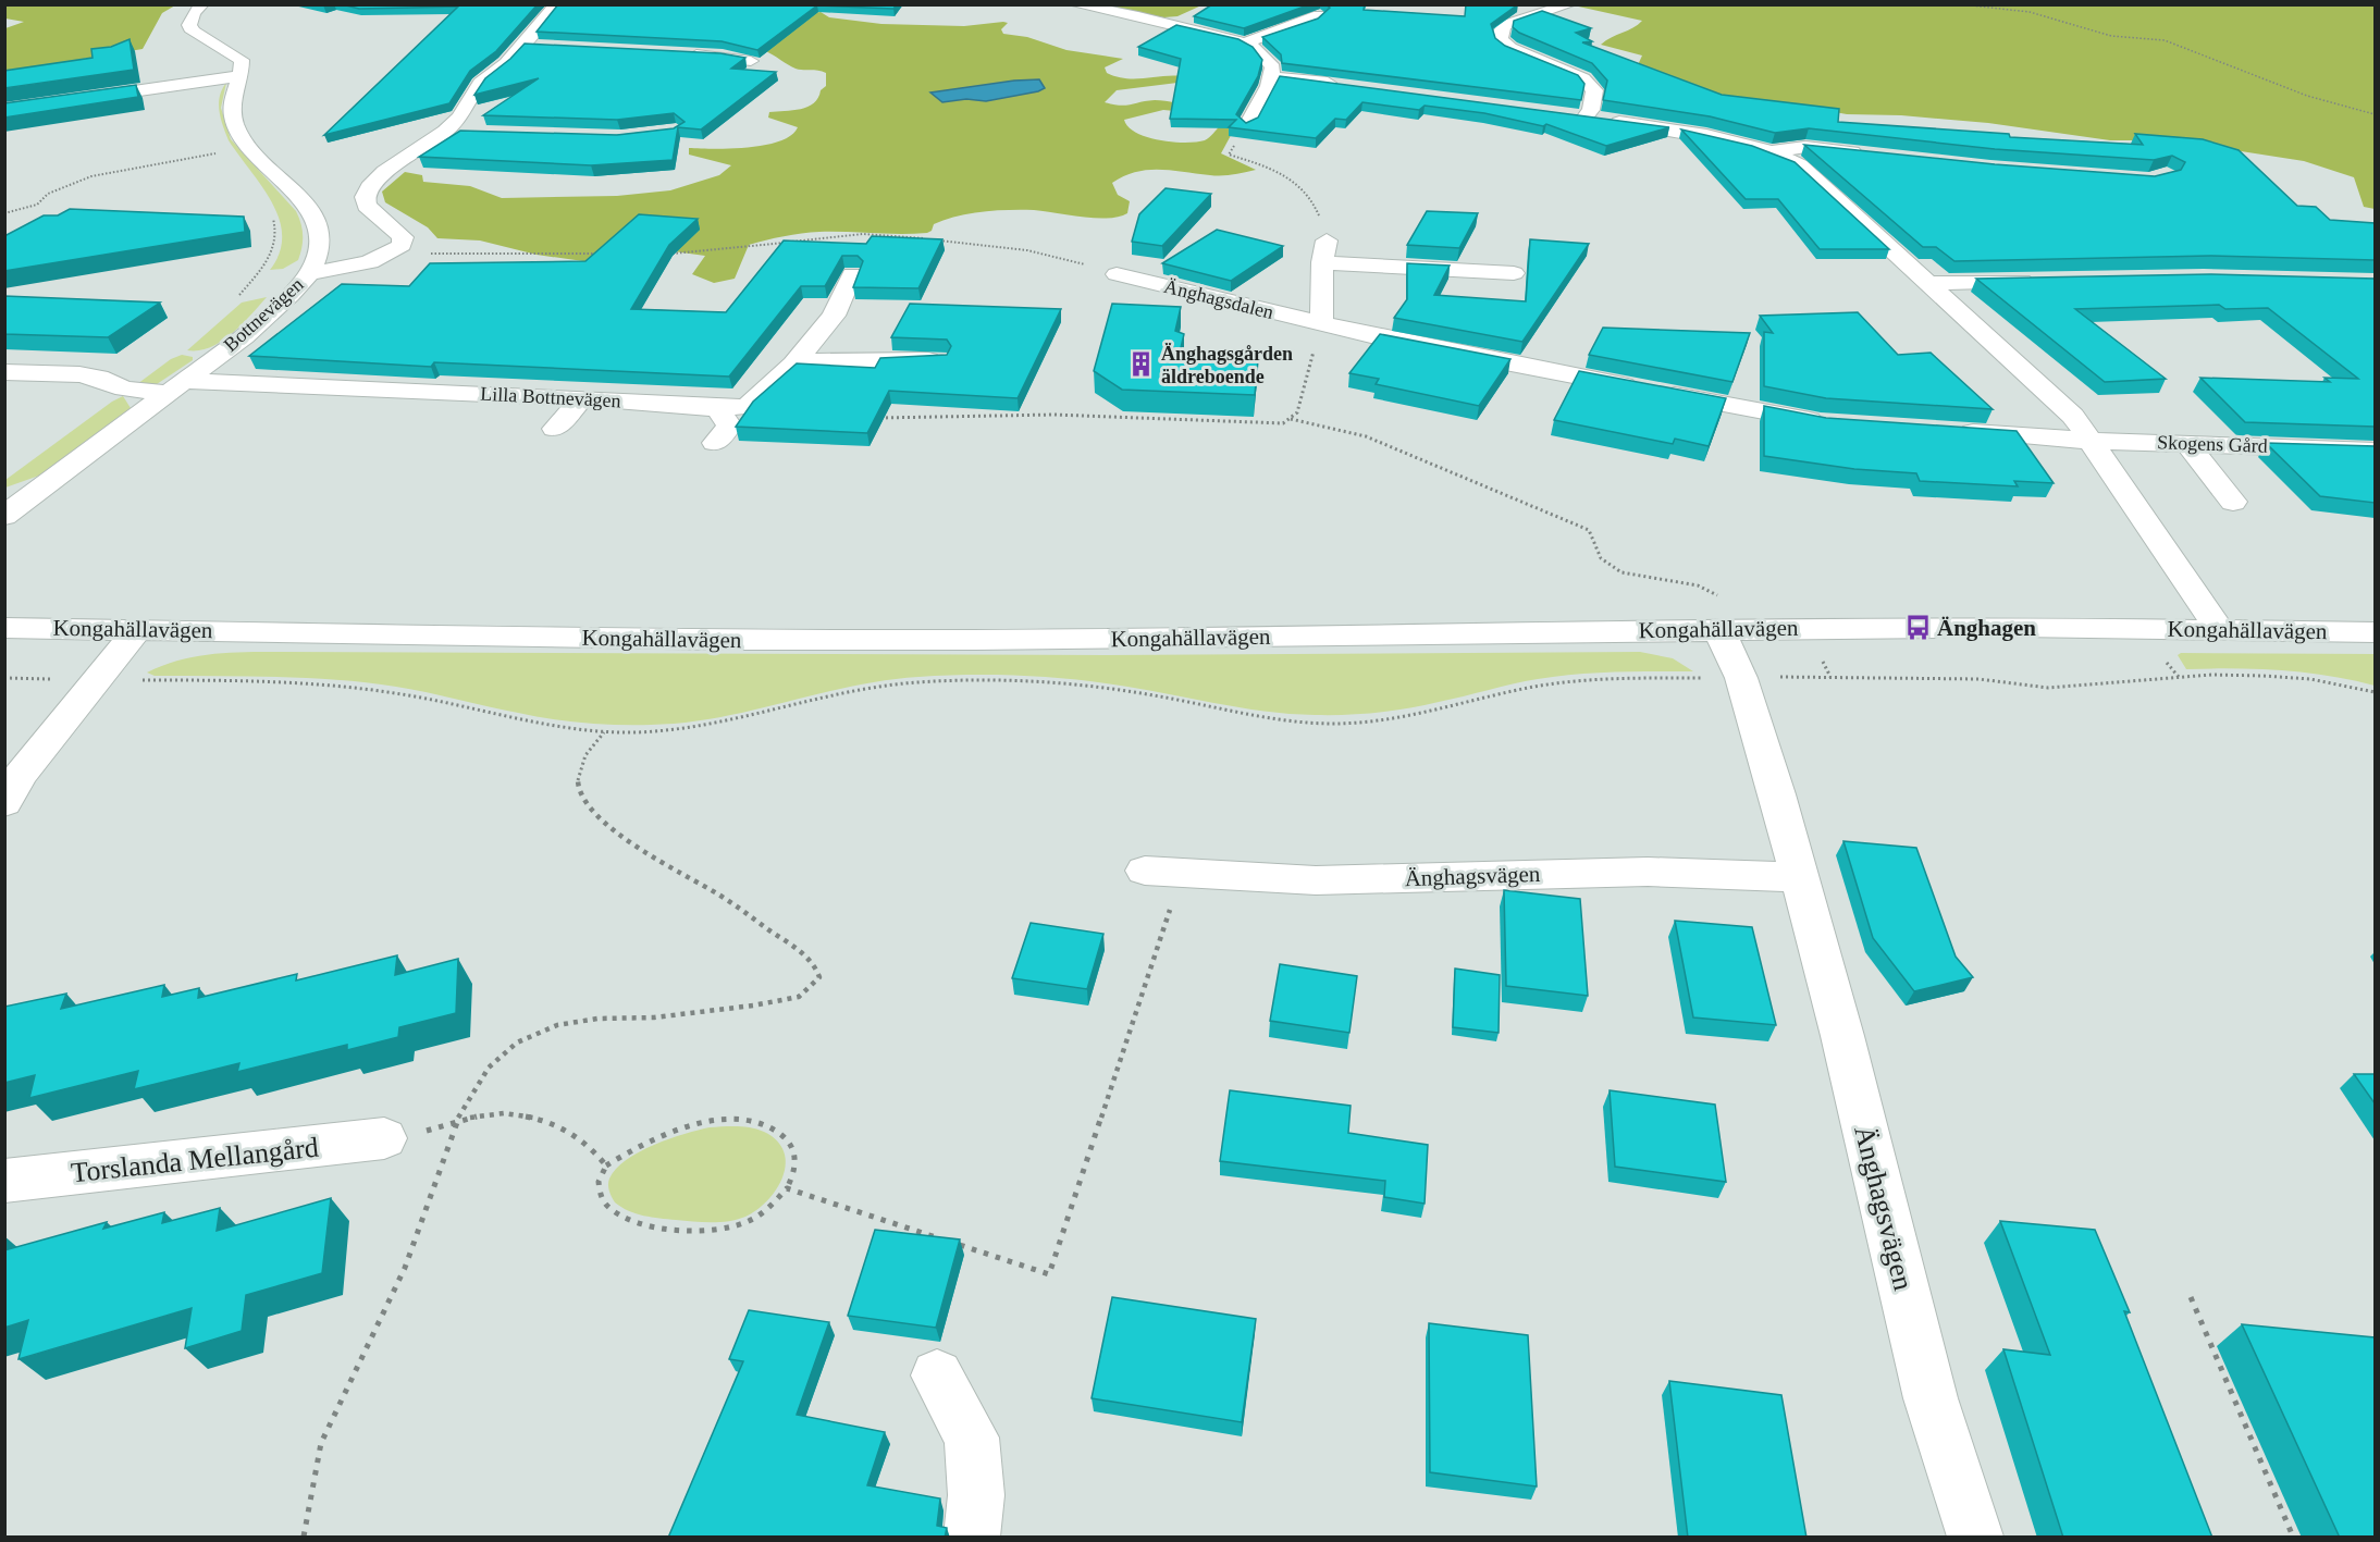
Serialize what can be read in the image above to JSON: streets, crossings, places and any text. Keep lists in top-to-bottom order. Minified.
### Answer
{"streets":{"street":["Änghagsdalen","Bottnevägen","Lilla Bottnevägen","Skogens Gård","Kongahällavägen","Änghagsvägen","Torslanda Mellangård"]},"crossings":[["Bottnevägen","Lilla Bottnevägen"],["Kongahällavägen","Änghagsvägen"]],"places":{"building":["Änghagsgården äldreboende"],"bus stop":["Änghagen"]}}
